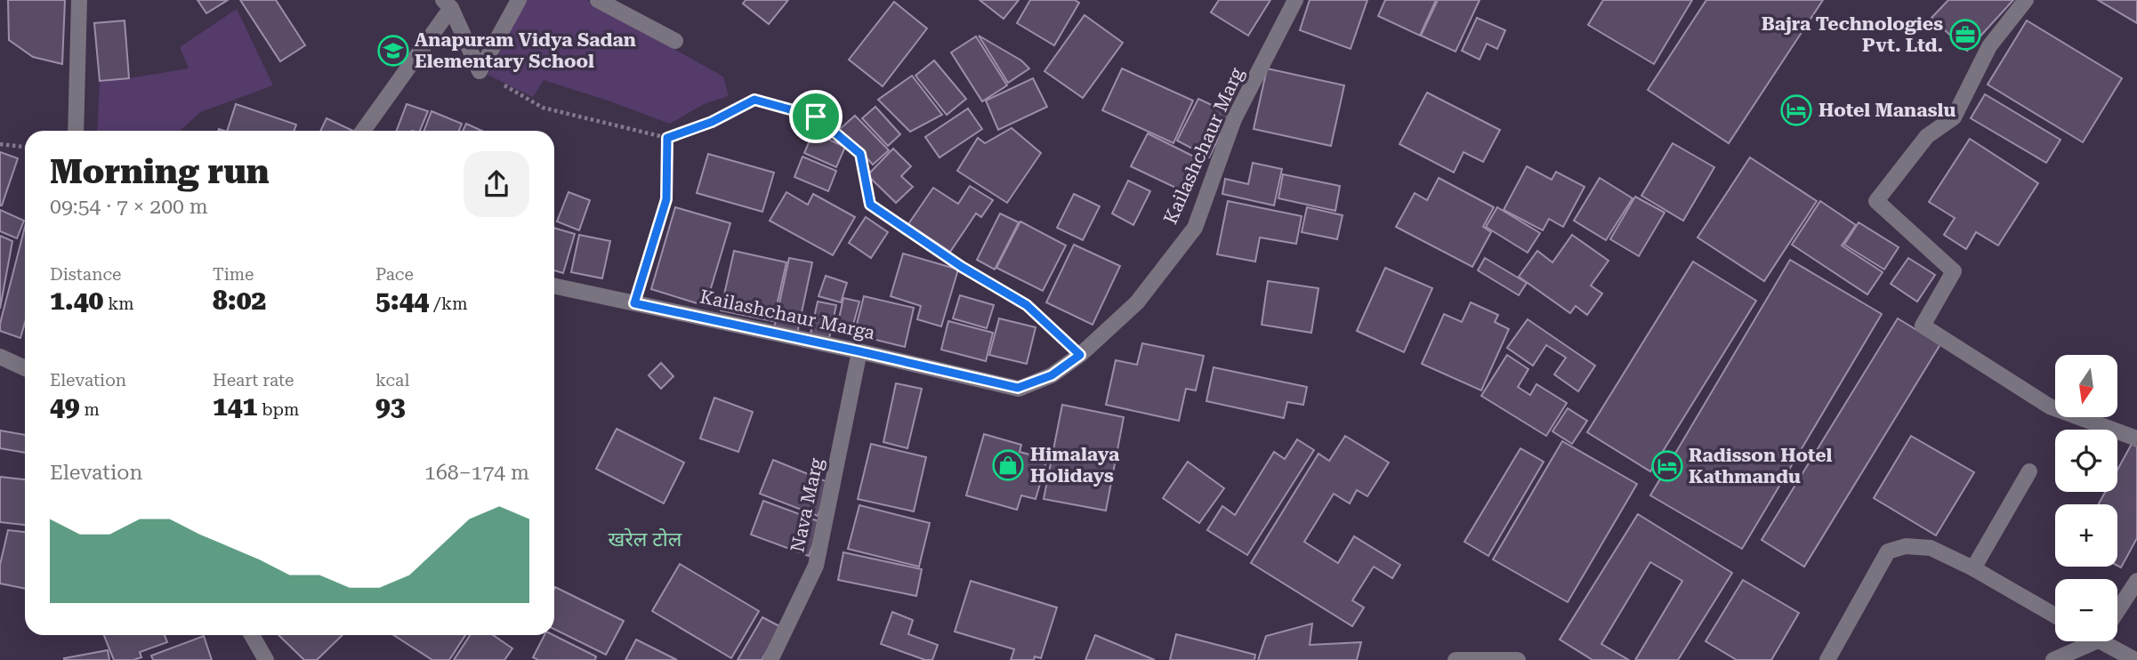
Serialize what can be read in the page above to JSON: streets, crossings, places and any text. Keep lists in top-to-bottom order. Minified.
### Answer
{"streets":{"street":["Kailashchaur Marg","Kailashchaur Marga","Nava Marg"]},"crossings":[["Kailashchaur Marg","Kailashchaur Marga"],["Kailashchaur Marga","Nava Marg"]],"districts":["खरेल टोल"],"places":{"office":["Bajra Technologies Pvt. Ltd."],"school or university":["Anapuram Vidya Sadan Elementary School"],"hotel":["Hotel Manaslu","Radisson Hotel Kathmandu"],"shop":["Himalaya Holidays"]},"north":"bottom","page":{"heading":["Morning run","09:54 · 7 × 200 m"],"stats":[["Distance","1.40 km"],["Time","8:02"],["Pace","5:44 /km"],["Elevation","49 m"],["Heart rate","141 bpm"],["kcal","93"]],"map_buttons":["+","−"],"chart":["Elevation","168–174 m"]}}
